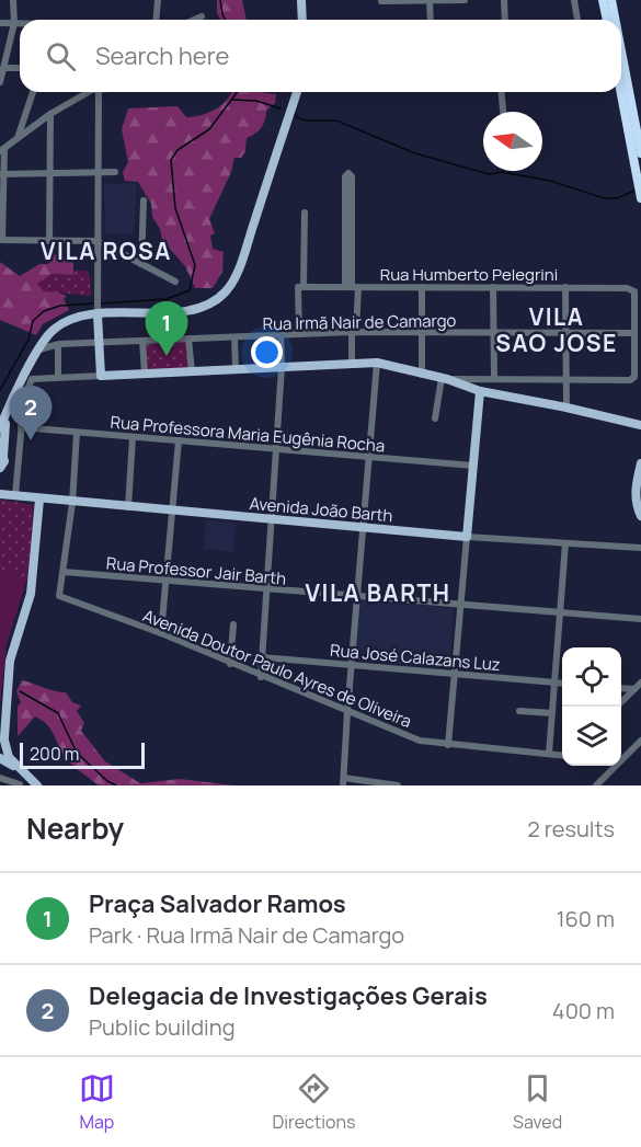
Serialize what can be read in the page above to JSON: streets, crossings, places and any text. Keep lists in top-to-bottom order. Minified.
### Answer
{"streets":{"main road":["Avenida João Barth"],"street":["Rua Humberto Pelegrini","Rua Irmã Nair de Camargo","Rua Professora Maria Eugênia Rocha","Rua Professor Jair Barth","Rua José Calazans Luz","Avenida Doutor Paulo Ayres de Oliveira"]},"crossings":[["Rua Humberto Pelegrini","Rua Irmã Nair de Camargo"],["Rua Professor Jair Barth","Avenida Doutor Paulo Ayres de Oliveira"]],"districts":["VILA ROSA","VILA SAO JOSE","VILA BARTH"],"scale_bar":"200 m","north":"left","page":{"search":"Search here","pins":["1","2"],"scale":"200 m","heading":["Nearby","2 results"],"list":[{"mark":"1","name":"Praça Salvador Ramos","note":"Park · Rua Irmã Nair de Camargo","value":"160 m"},{"mark":"2","name":"Delegacia de Investigações Gerais","note":"Public building","value":"400 m"}],"nav":["Map","Directions","Saved"]}}
